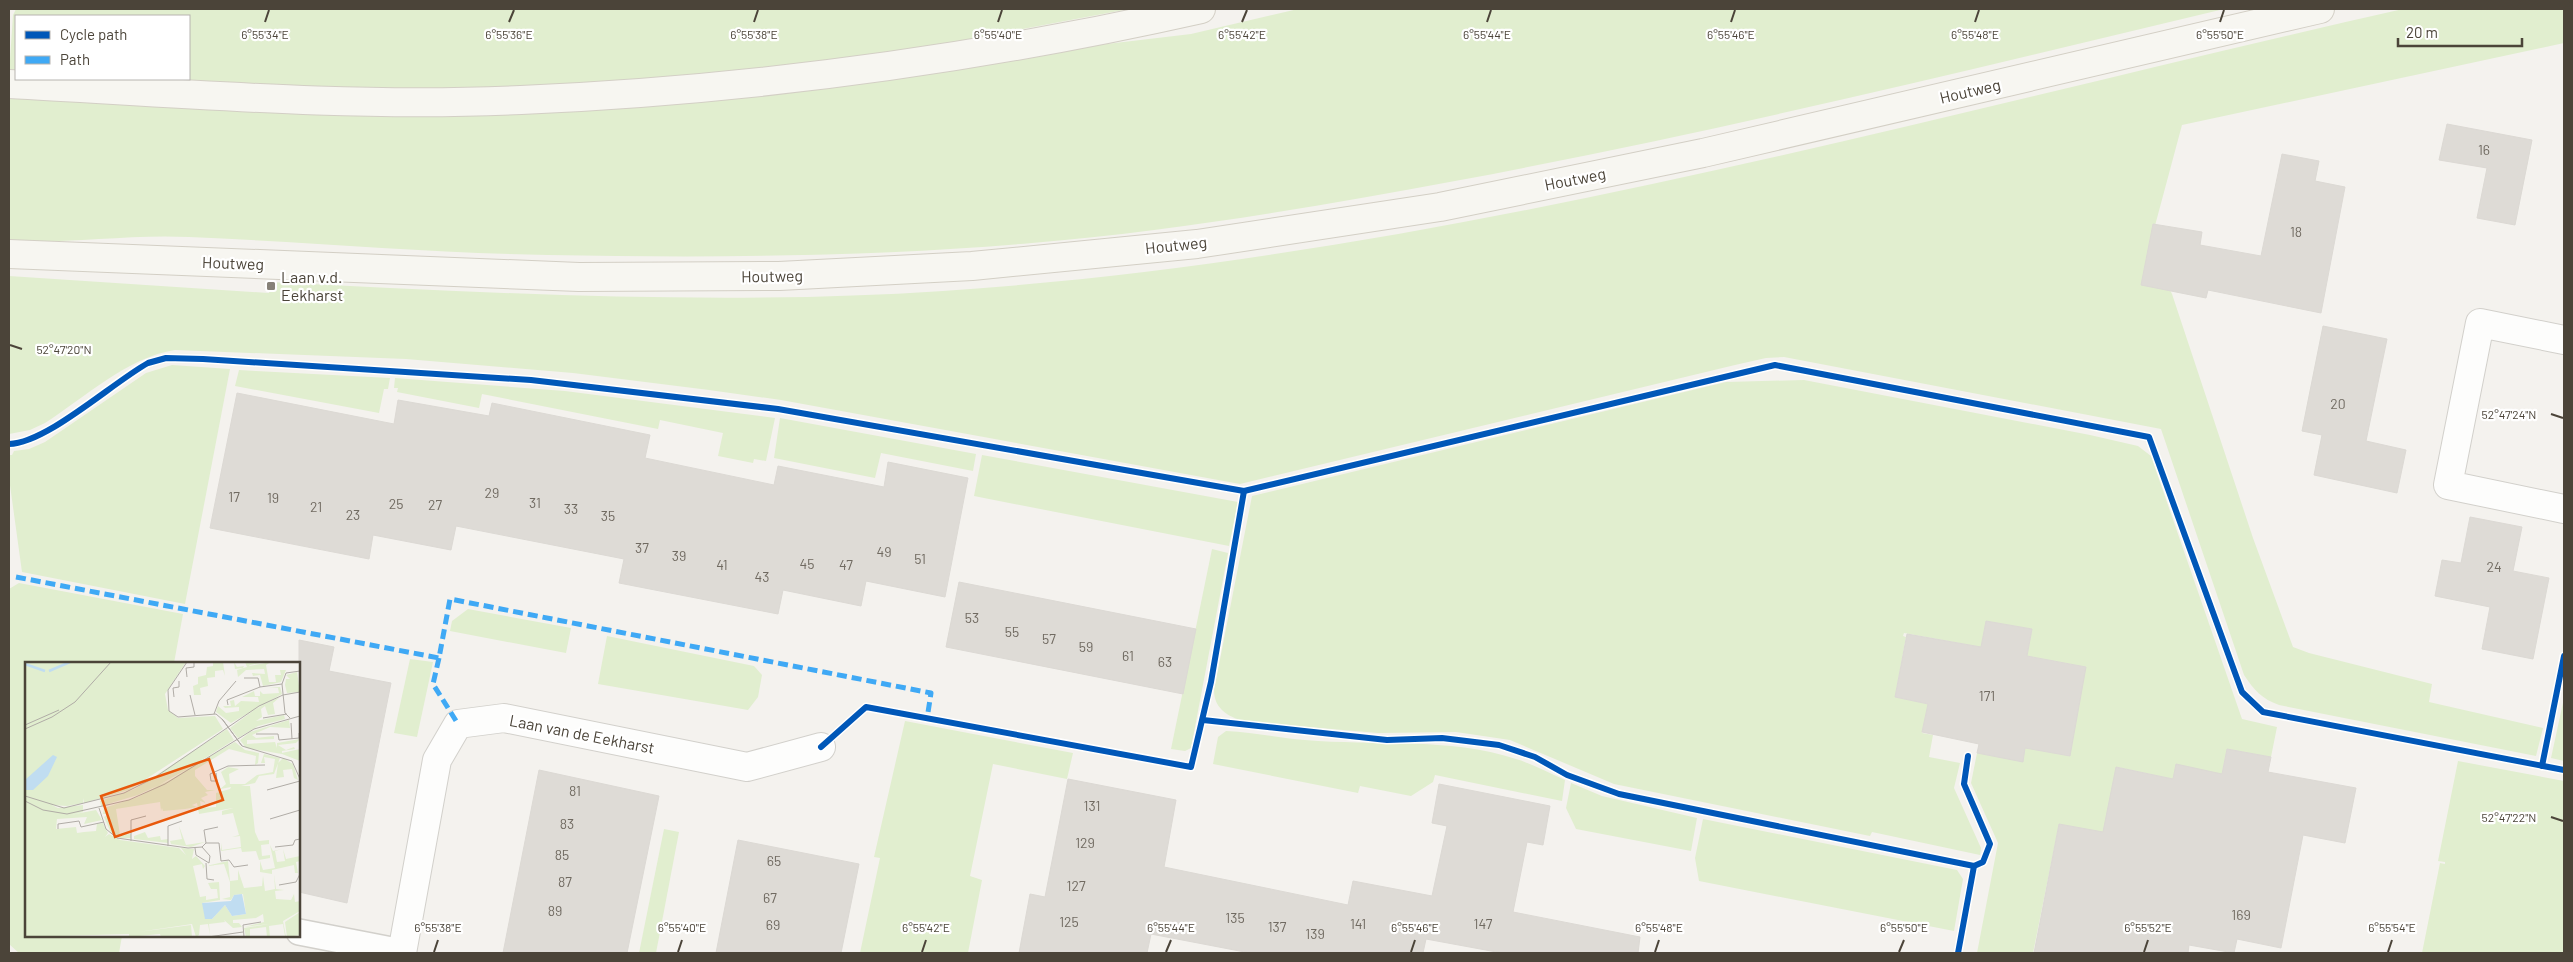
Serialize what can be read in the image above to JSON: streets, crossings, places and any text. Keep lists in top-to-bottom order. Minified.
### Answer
{"streets":{"street":["Houtweg","Laan van de Eekharst"]},"places":{"transit":["Laan v.d. Eekharst"]},"house_numbers":["16","18","20","29","17","19","31","25","27","21","33","23","35","37","49","39","51","45","41","47","24","43","53","55","57","59","61","63","171","81","131","83","129","85","65","87","127","67","89","169","135","125","141","147","69","137","139"],"legend":["Cycle path","Path"],"scale_bar":"20 m","coordinates":["6°55'34\"E","6°55'36\"E","6°55'38\"E","6°55'40\"E","6°55'42\"E","6°55'46\"E","6°55'48\"E","6°55'50\"E","6°55'44\"E","52°47'20\"N","52°47'24\"N","52°47'22\"N","6°55'52\"E","6°55'54\"E"]}
